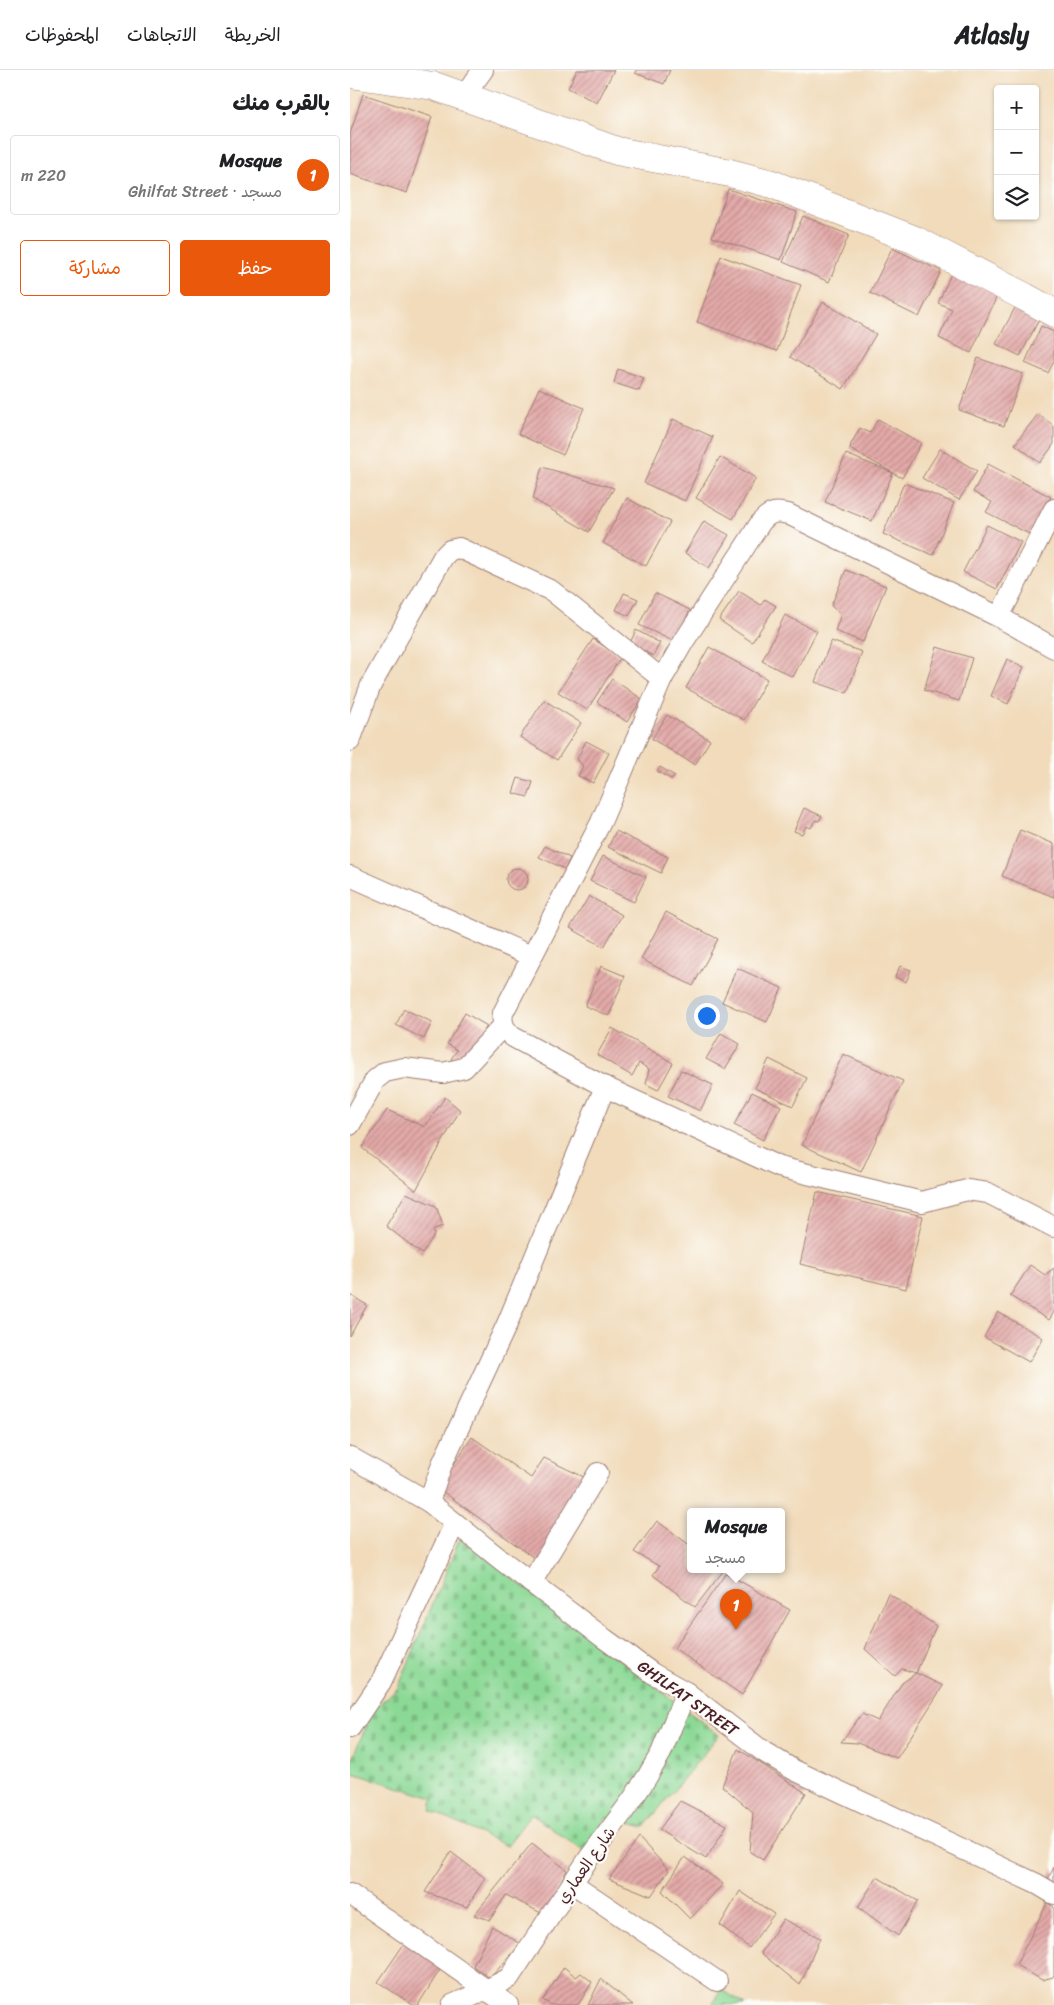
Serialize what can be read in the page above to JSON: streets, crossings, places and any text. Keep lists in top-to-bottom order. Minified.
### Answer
{"streets":{"street":["GHILFAT STREET","شارع العماري"]},"crossings":[["GHILFAT STREET","شارع العماري"]],"page":{"header":"Atlasly","nav":["الخريطة","الاتجاهات","المحفوظات"],"heading":"بالقرب منك","map_buttons":["+","−"],"list":[{"mark":"1","name":"Mosque","note":"مسجد · Ghilfat Street","value":"220 m"}],"buttons":["حفظ","مشاركة"],"popup":["Mosque","مسجد"],"pins":"1"}}
